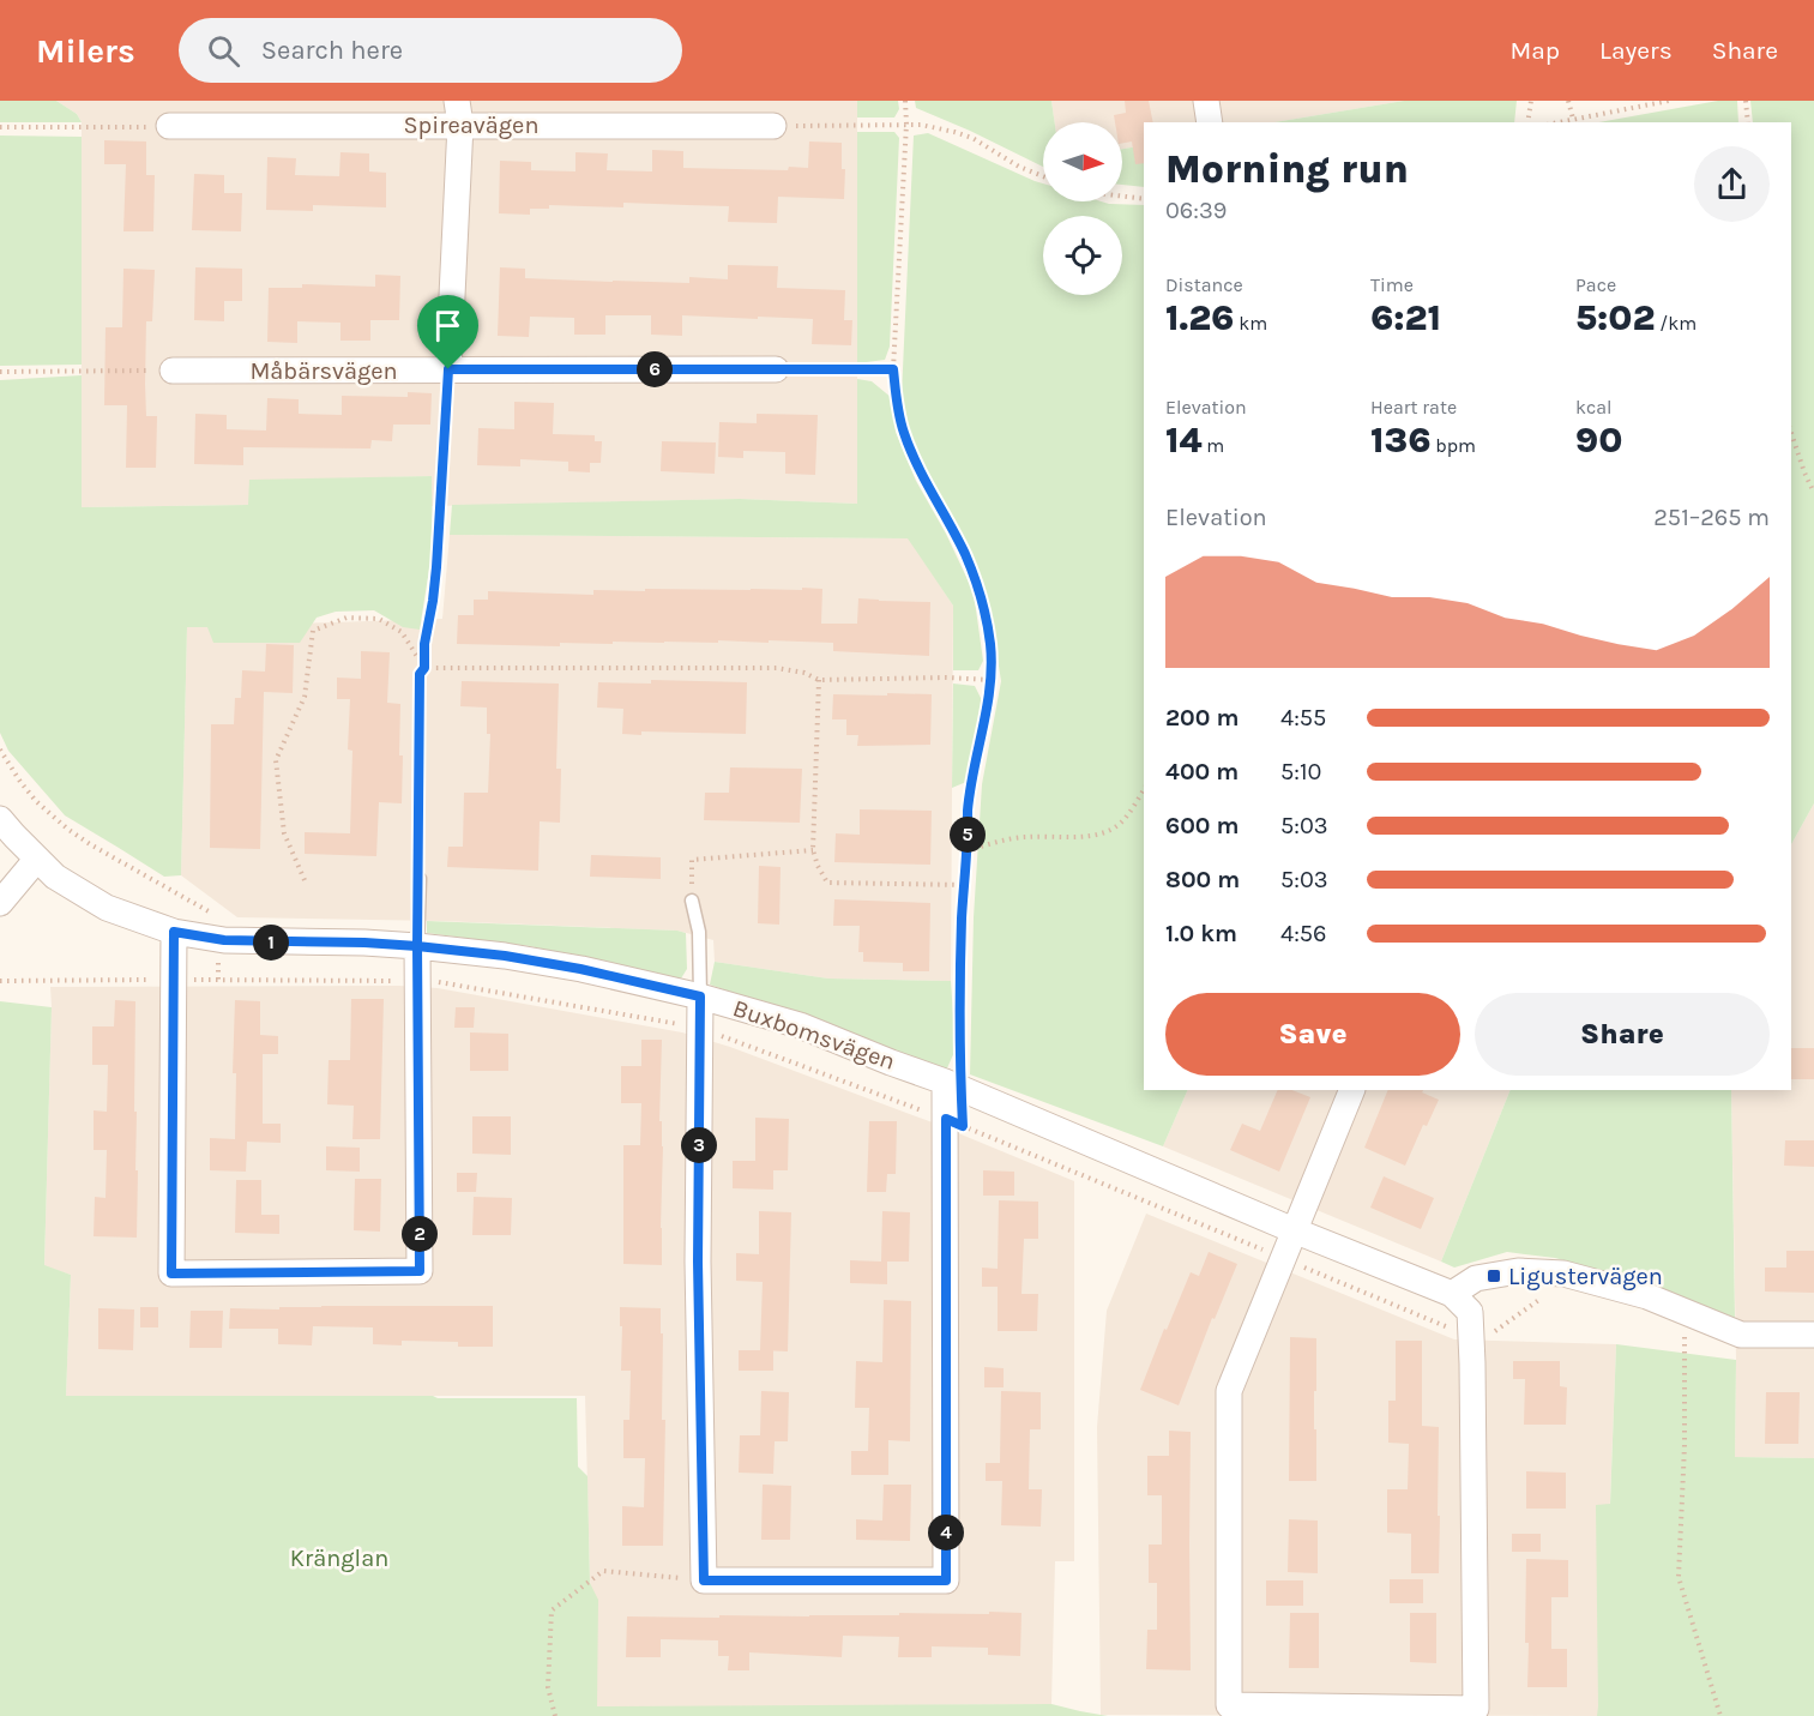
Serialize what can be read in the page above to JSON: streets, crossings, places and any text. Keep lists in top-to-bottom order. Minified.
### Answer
{"streets":{"street":["Spireavägen","Måbärsvägen","Buxbomsvägen"]},"parks":["Kränglan"],"places":{"transit":["Ligustervägen"]},"north":"right","page":{"header":"Milers","search":"Search here","nav":["Map","Layers","Share"],"heading":["Morning run","06:39"],"stats":[["Distance","1.26 km"],["Time","6:21"],["Pace","5:02 /km"],["Elevation","14 m"],["Heart rate","136 bpm"],["kcal","90"]],"pins":["6","5","1","3","2","4"],"chart":["Elevation","251–265 m"],"list":[{"name":"200 m","note":"4:55"},{"name":"400 m","note":"5:10"},{"name":"600 m","note":"5:03"},{"name":"800 m","note":"5:03"},{"name":"1.0 km","note":"4:56"}],"buttons":["Save","Share"]}}
